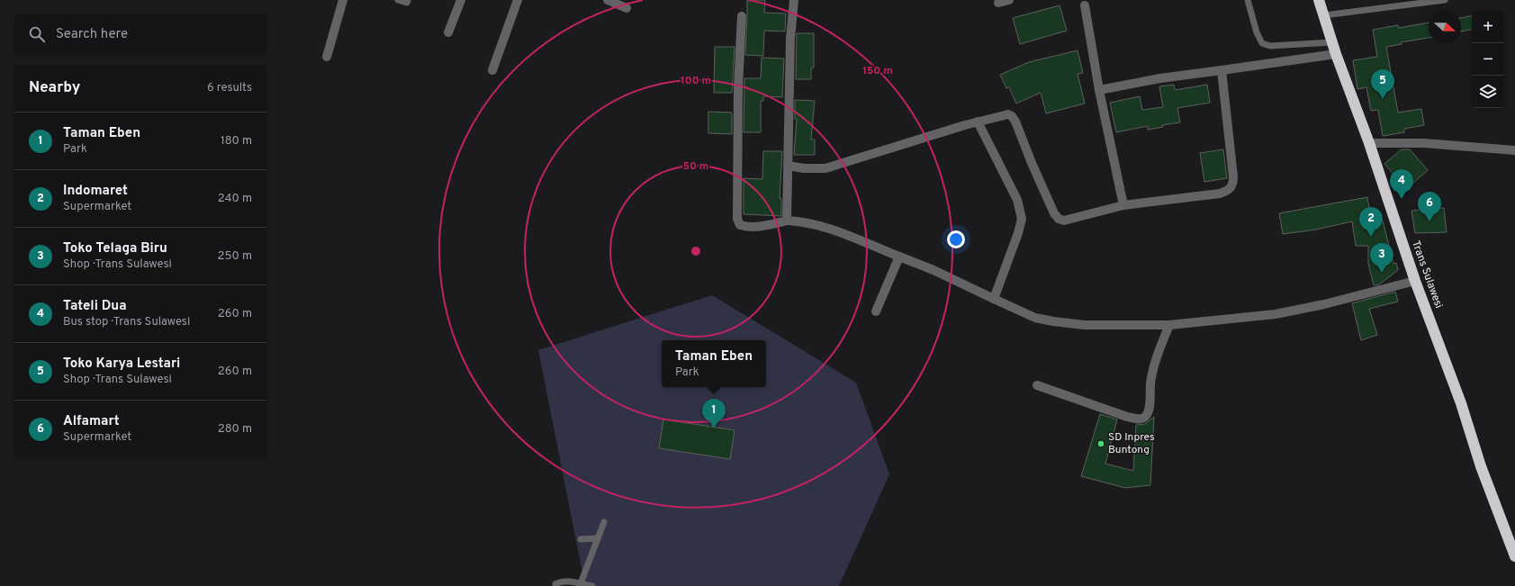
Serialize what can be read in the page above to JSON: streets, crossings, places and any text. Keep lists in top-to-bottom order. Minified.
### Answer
{"streets":{"highway":["Trans Sulawesi"]},"places":["SD Inpres Buntong"],"north":"right","page":{"map_buttons":["+","−"],"search":"Search here","heading":["Nearby","6 results"],"pins":["5","4","6","2","3","1"],"list":[{"mark":"1","name":"Taman Eben","note":"Park","value":"180 m"},{"mark":"2","name":"Indomaret","note":"Supermarket","value":"240 m"},{"mark":"3","name":"Toko Telaga Biru","note":"Shop · Trans Sulawesi","value":"250 m"},{"mark":"4","name":"Tateli Dua","note":"Bus stop · Trans Sulawesi","value":"260 m"},{"mark":"5","name":"Toko Karya Lestari","note":"Shop · Trans Sulawesi","value":"260 m"},{"mark":"6","name":"Alfamart","note":"Supermarket","value":"280 m"}],"popup":["Taman Eben","Park"]},"rings":["150 m","100 m","50 m"]}
